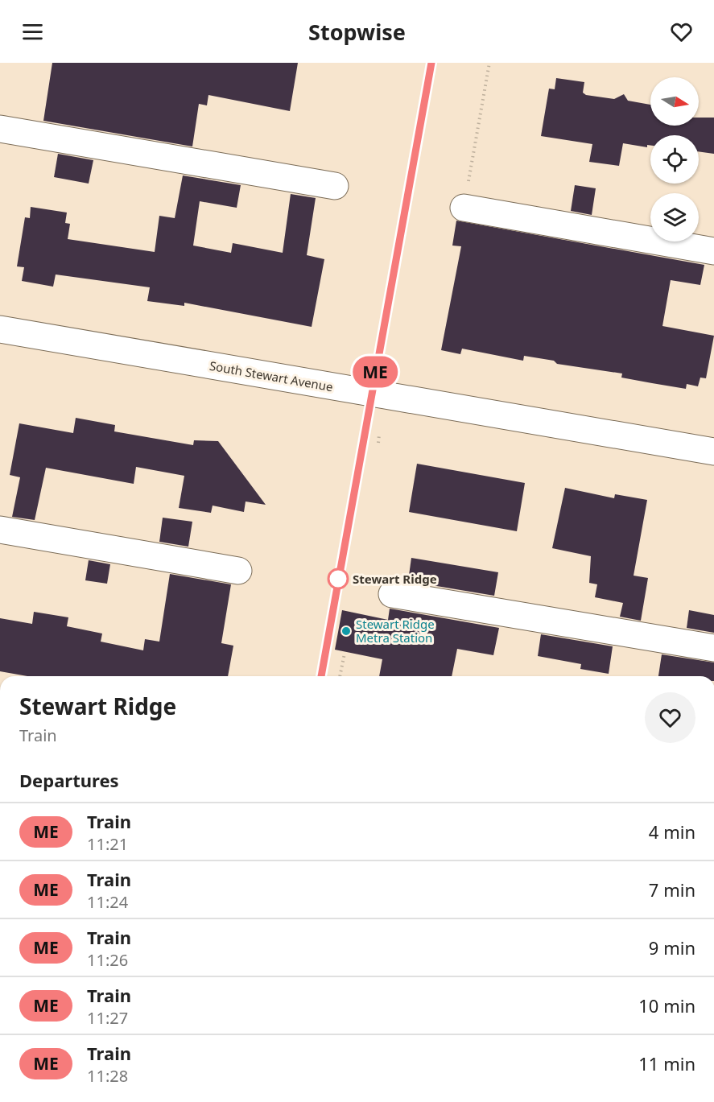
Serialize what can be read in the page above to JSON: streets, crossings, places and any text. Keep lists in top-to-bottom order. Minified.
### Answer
{"streets":{"street":["South Stewart Avenue"]},"places":["Stewart Ridge","Stewart Ridge Metra Station"],"north":"right","page":{"header":"Stopwise","on_map":"ME","heading":[["Stewart Ridge","Train"],"Departures"],"list":[{"mark":"ME","name":"Train","note":"11:21","value":"4 min"},{"mark":"ME","name":"Train","note":"11:24","value":"7 min"},{"mark":"ME","name":"Train","note":"11:26","value":"9 min"},{"mark":"ME","name":"Train","note":"11:27","value":"10 min"},{"mark":"ME","name":"Train","note":"11:28","value":"11 min"}]}}
